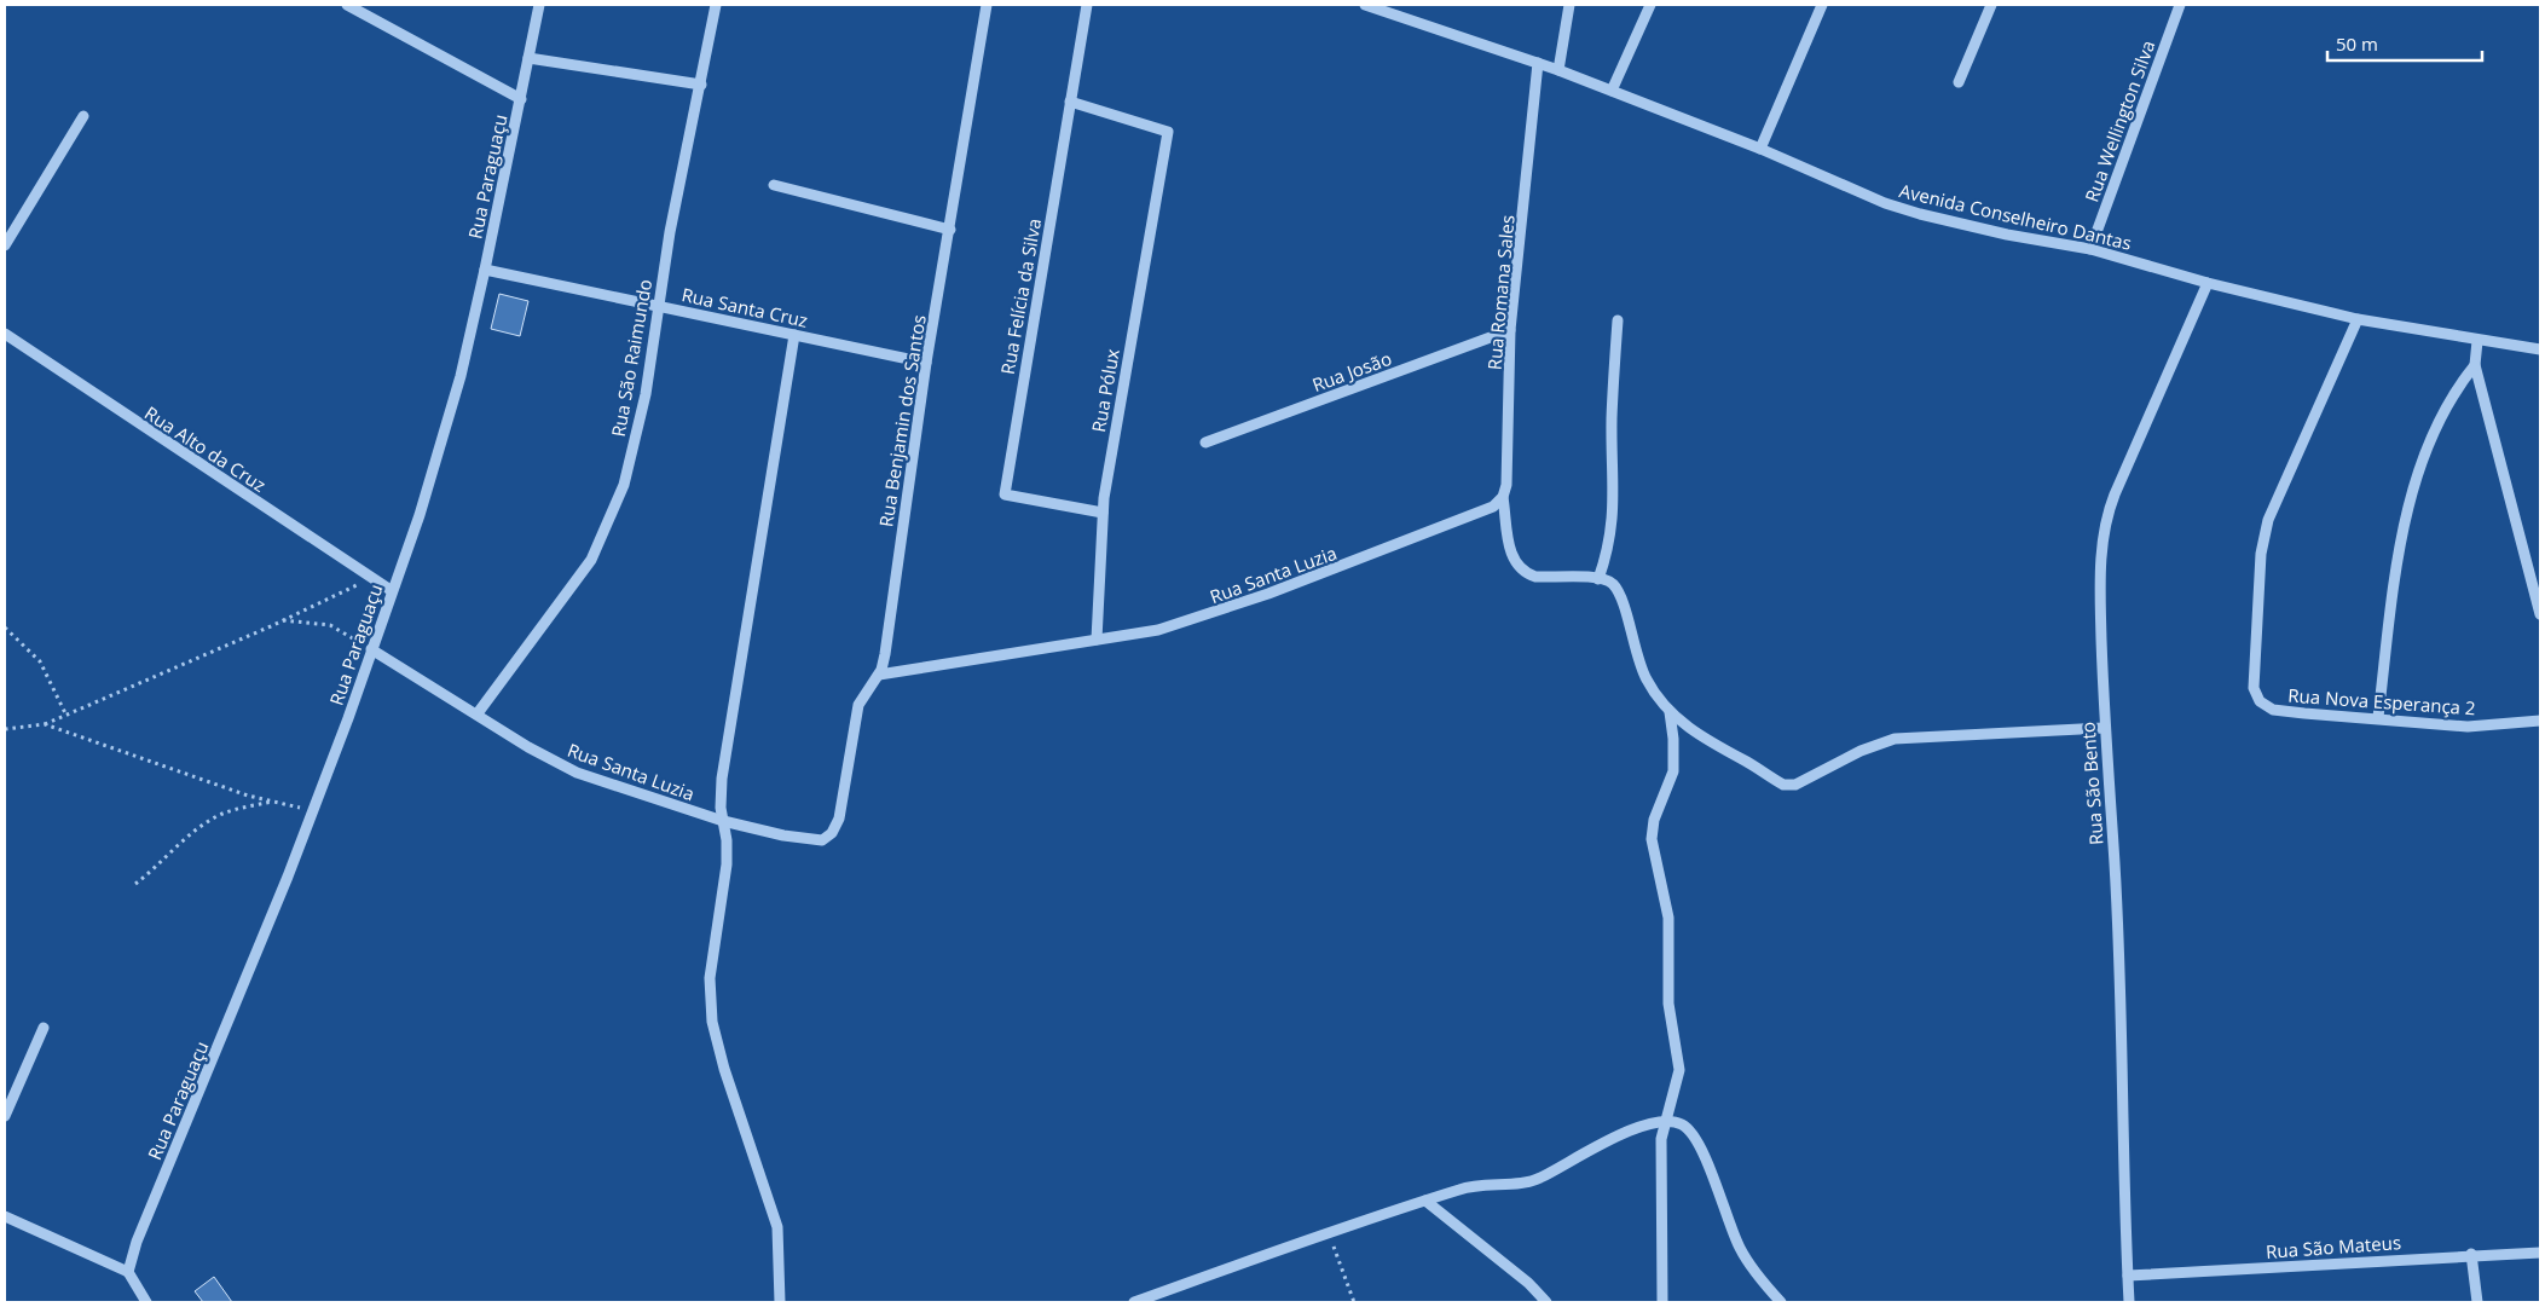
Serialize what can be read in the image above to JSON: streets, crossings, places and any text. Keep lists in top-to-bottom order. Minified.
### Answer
{"streets":{"street":["Rua Wellington Silva","Rua Paraguaçu","Avenida Conselheiro Dantas","Rua Romana Sales","Rua Felícia da Silva","Rua Santa Cruz","Rua São Raimundo","Rua Josão","Rua Pólux","Rua Benjamin dos Santos","Rua Alto da Cruz","Rua Santa Luzia","Rua Nova Esperança 2","Rua São Bento","Rua São Mateus"]},"crossings":[["Rua Wellington Silva","Avenida Conselheiro Dantas"],["Rua Paraguaçu","Rua Santa Cruz"],["Rua Paraguaçu","Rua Alto da Cruz"],["Rua Paraguaçu","Rua Santa Luzia"],["Avenida Conselheiro Dantas","Rua Romana Sales"],["Avenida Conselheiro Dantas","Rua Nova Esperança 2"],["Avenida Conselheiro Dantas","Rua São Bento"],["Rua Romana Sales","Rua Josão"],["Rua Romana Sales","Rua Santa Luzia"],["Rua Felícia da Silva","Rua Pólux"],["Rua Santa Cruz","Rua São Raimundo"],["Rua Santa Cruz","Rua Benjamin dos Santos"],["Rua São Raimundo","Rua Santa Luzia"],["Rua Pólux","Rua Santa Luzia"],["Rua Benjamin dos Santos","Rua Santa Luzia"],["Rua São Bento","Rua São Mateus"]],"scale_bar":"50 m"}
